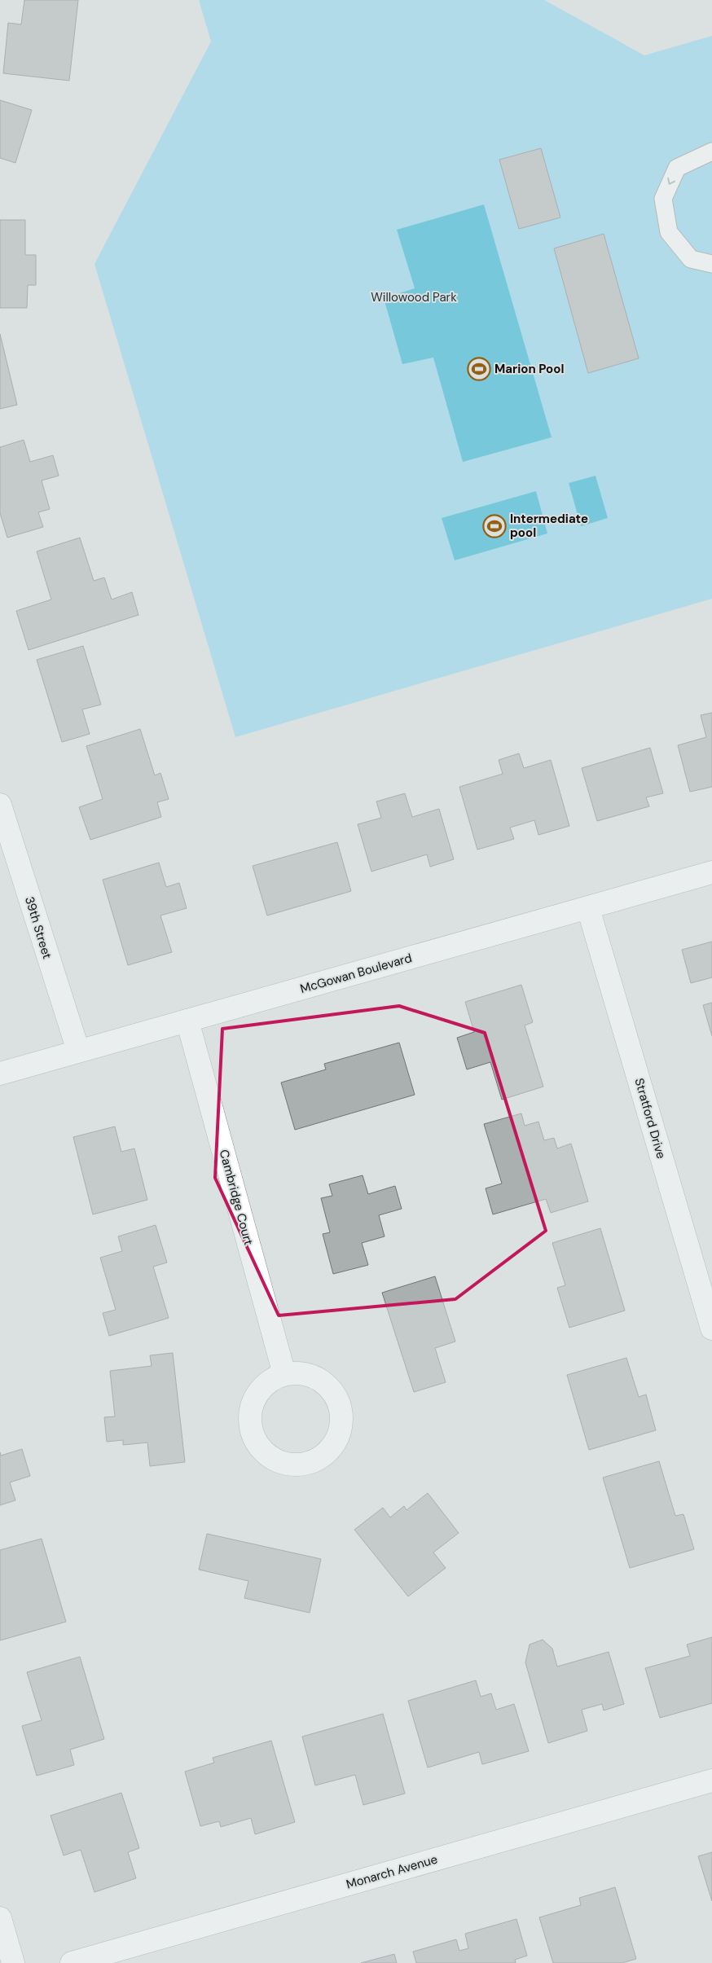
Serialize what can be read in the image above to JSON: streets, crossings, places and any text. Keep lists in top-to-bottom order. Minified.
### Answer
{"streets":{"street":["39th Street","McGowan Boulevard","Stratford Drive","Cambridge Court","Monarch Avenue"]},"crossings":[["39th Street","McGowan Boulevard"],["McGowan Boulevard","Stratford Drive"],["McGowan Boulevard","Cambridge Court"]],"parks":["Willowood Park"],"places":{"sports":["Marion Pool","Intermediate pool"]}}
